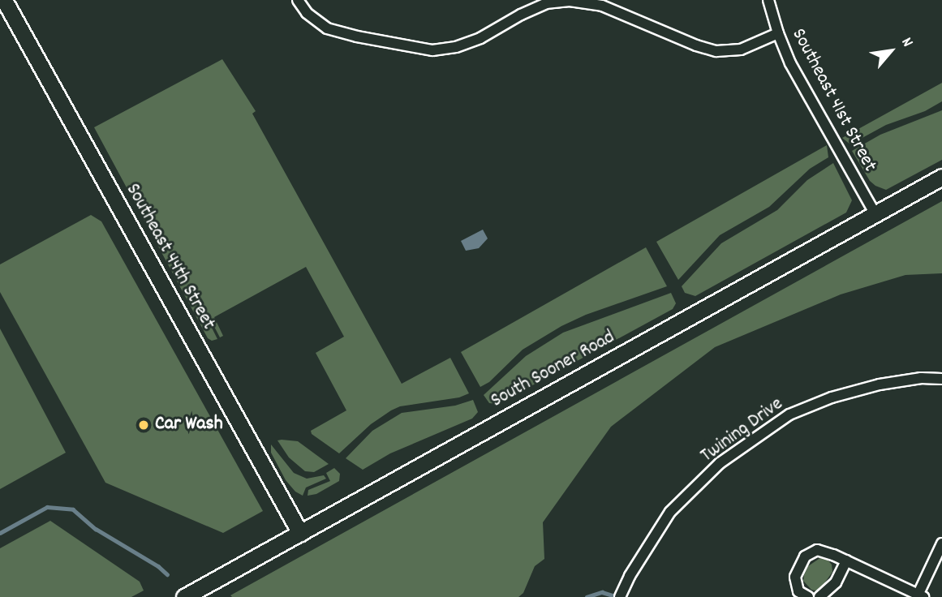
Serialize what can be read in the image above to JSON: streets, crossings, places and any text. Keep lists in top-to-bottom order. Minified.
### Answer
{"streets":{"main road":["Southeast 44th Street","South Sooner Road"],"street":["Southeast 41st Street","Twining Drive"]},"crossings":[["Southeast 41st Street","South Sooner Road"],["Southeast 44th Street","South Sooner Road"]],"places":["Car Wash"],"north":"top right"}
